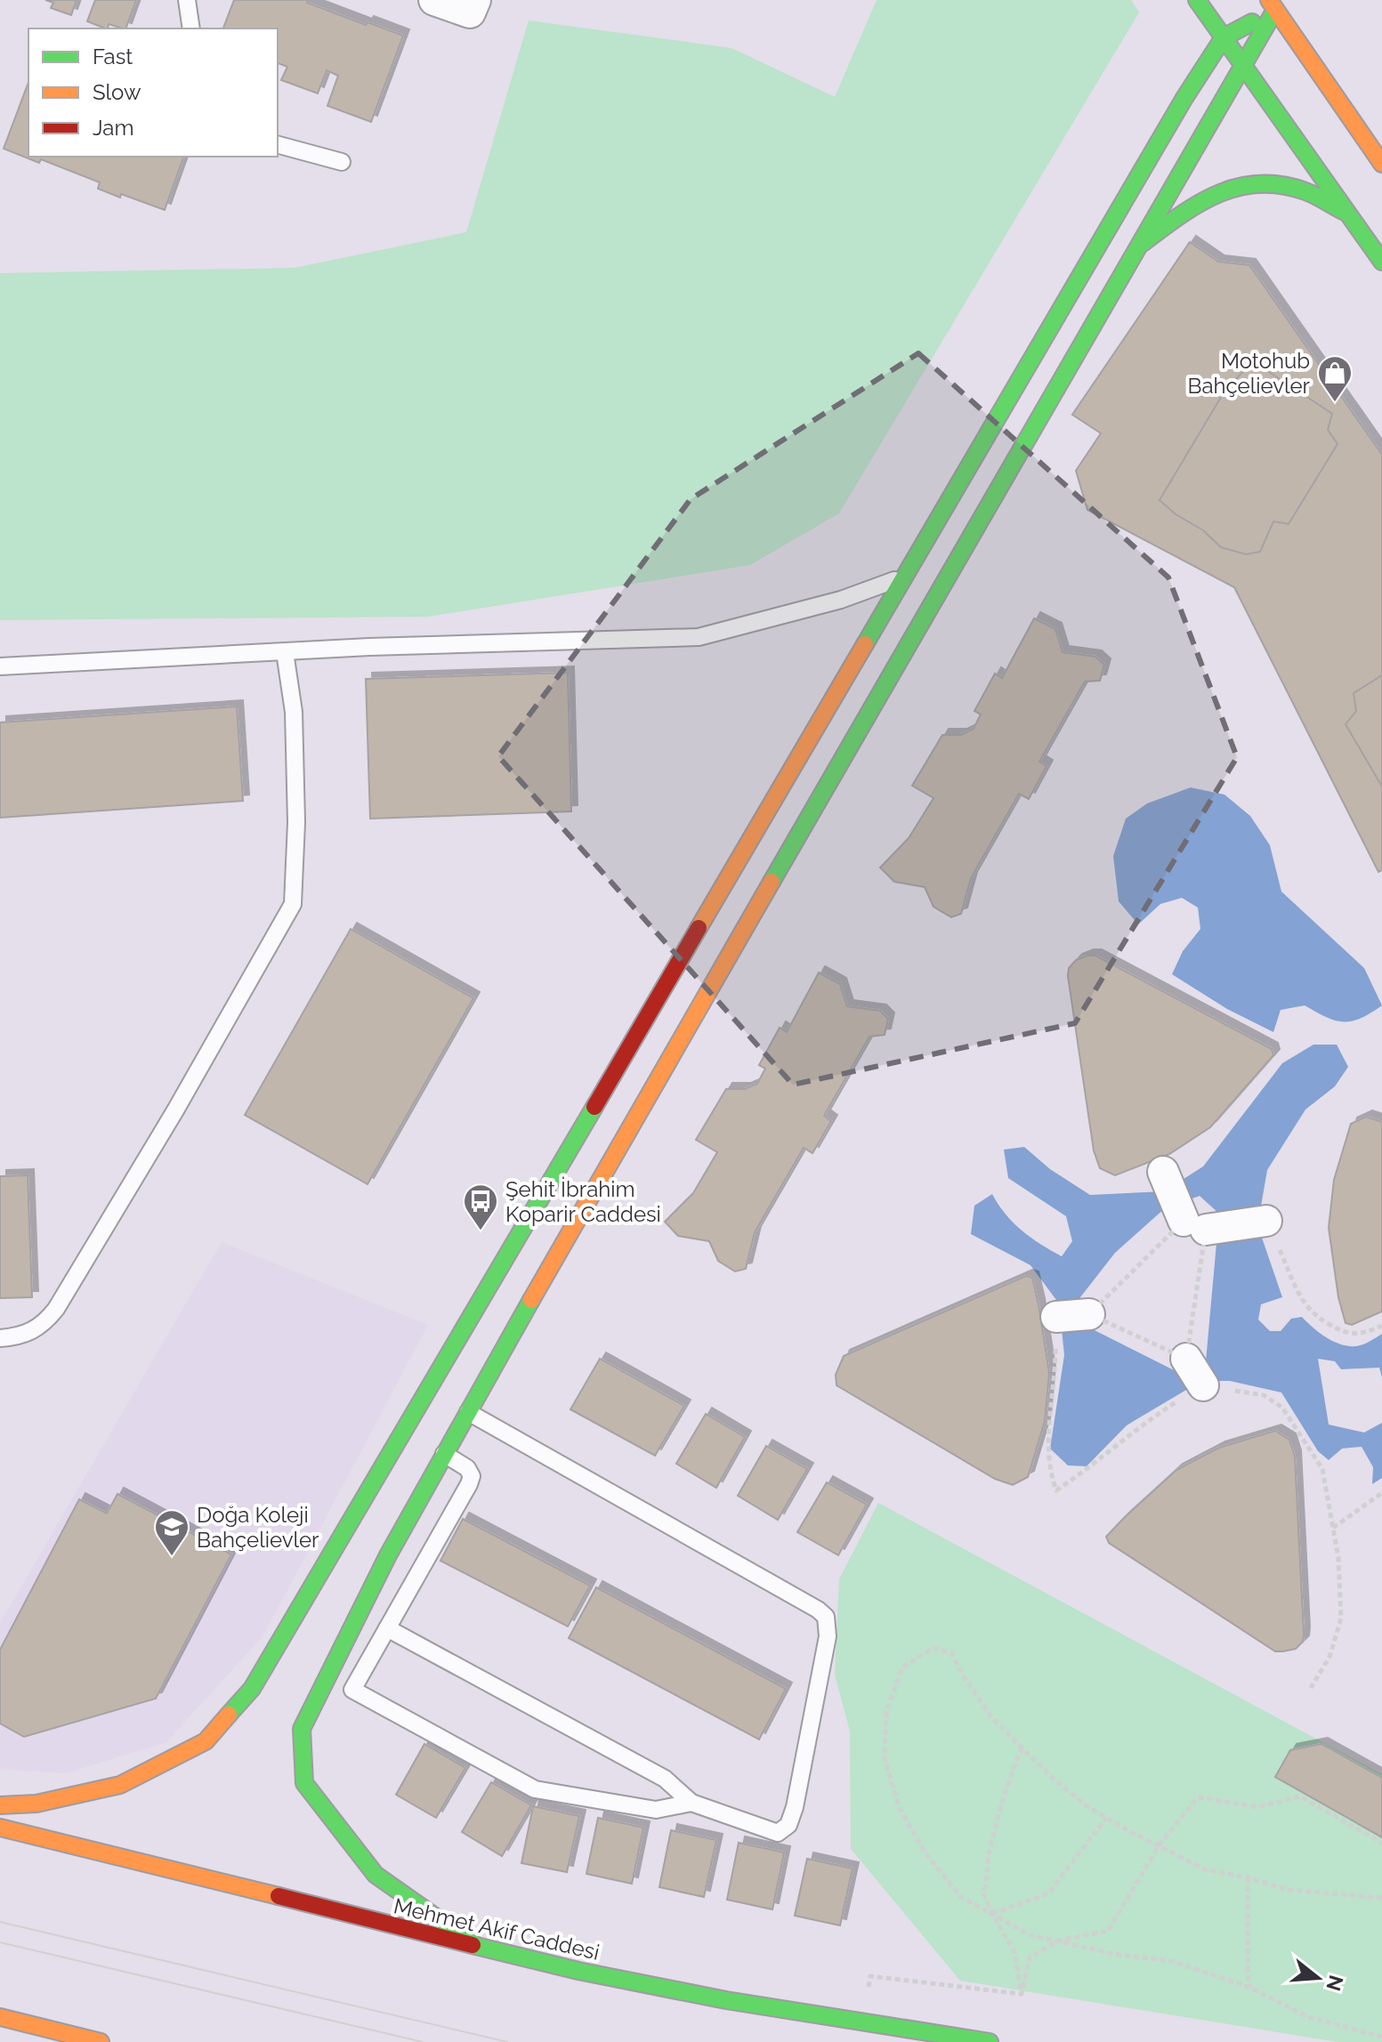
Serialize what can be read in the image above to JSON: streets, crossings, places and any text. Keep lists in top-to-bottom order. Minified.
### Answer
{"streets":{"street":["Mehmet Akif Caddesi"]},"places":{"shop":["Motohub Bahçelievler"],"bus stop":["Şehit İbrahim Koparir Caddesi"],"school or university":["Doğa Koleji Bahçelievler"]},"legend":["Fast","Slow","Jam"],"north":"right"}
